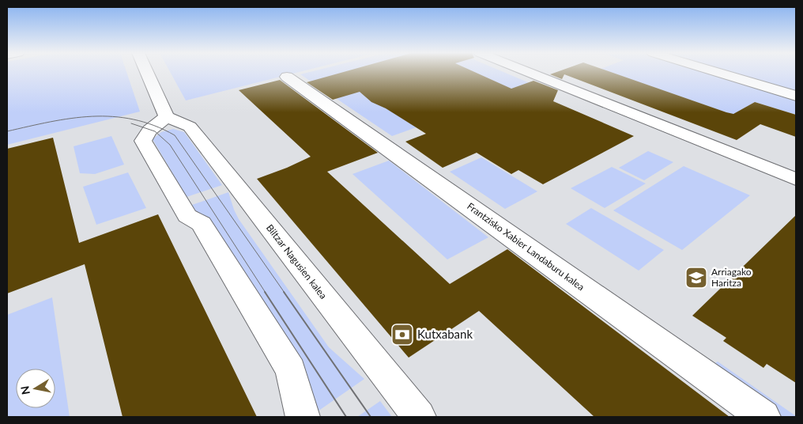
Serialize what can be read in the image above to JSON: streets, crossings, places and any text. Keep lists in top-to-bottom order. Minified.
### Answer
{"streets":{"street":["Frantzisko Xabier Landaburu kalea","Biltzar Nagusien kalea"]},"places":{"school or university":["Arriagako Haritza"],"bank":["Kutxabank"]},"north":"left"}
